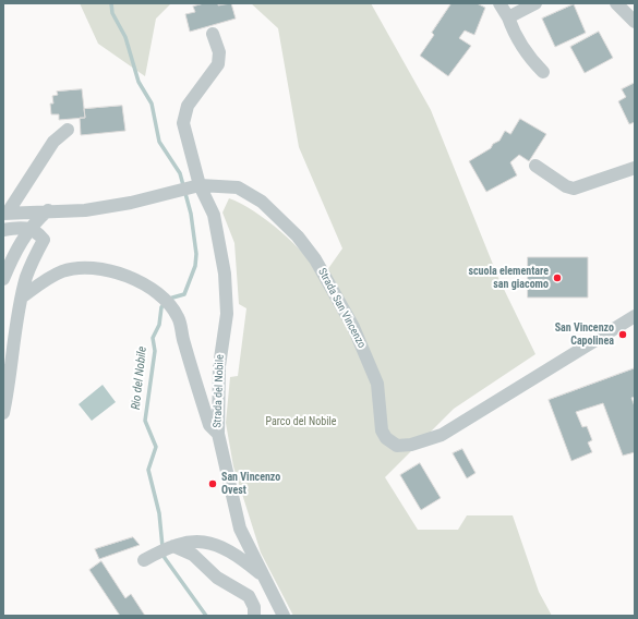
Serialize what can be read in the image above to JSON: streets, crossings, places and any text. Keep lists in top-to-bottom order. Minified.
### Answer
{"streets":{"street":["Strada San Vincenzo","Strada del Nobile"]},"crossings":[["Strada San Vincenzo","Strada del Nobile"]],"water":["Rio del Nobile"],"parks":["Parco del Nobile"],"places":["scuola elementare san giacomo","San Vincenzo Capolinea","San Vincenzo Ovest"]}
